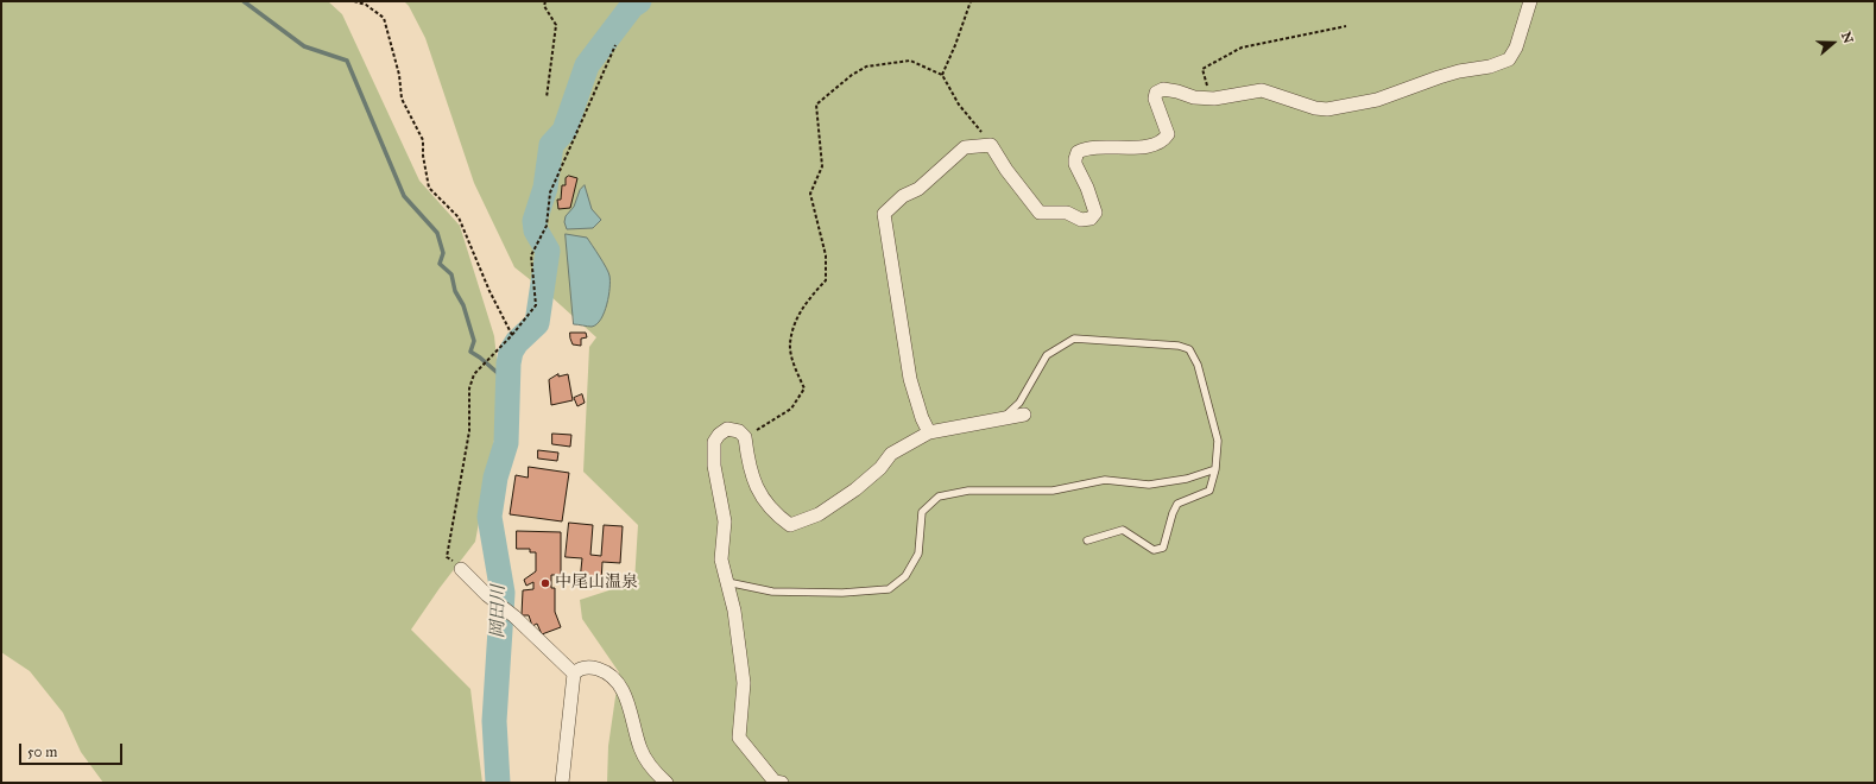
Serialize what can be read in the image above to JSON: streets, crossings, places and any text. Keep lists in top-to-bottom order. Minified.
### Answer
{"water":["岡田川"],"places":["中尾山温泉"],"scale_bar":"50 m","north":"right"}
